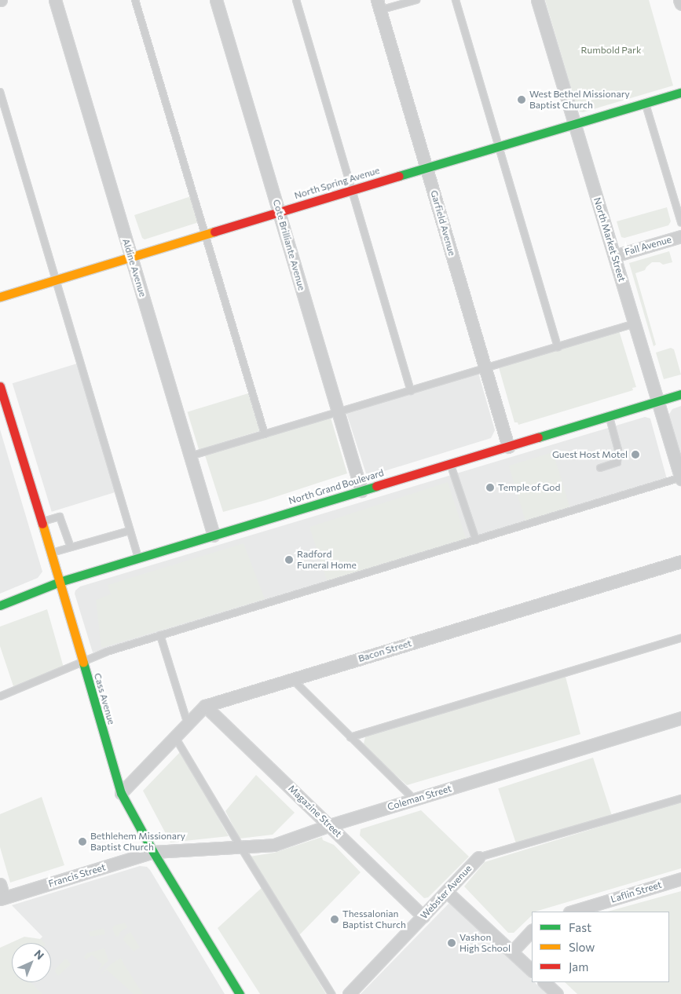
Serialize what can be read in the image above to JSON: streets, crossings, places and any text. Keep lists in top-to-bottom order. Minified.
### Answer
{"streets":{"main road":["North Spring Avenue","North Grand Boulevard","Cass Avenue"],"street":["Garfield Avenue","North Market Street","Cote Brilliante Avenue","Fall Avenue","Aldine Avenue","Bacon Street","Coleman Street","Magazine Street","Francis Street","Webster Avenue","Laflin Street"]},"crossings":[["North Spring Avenue","Garfield Avenue"],["North Spring Avenue","North Market Street"],["North Spring Avenue","Cote Brilliante Avenue"],["North Spring Avenue","Aldine Avenue"],["Garfield Avenue","North Grand Boulevard"],["North Market Street","Fall Avenue"],["North Market Street","North Grand Boulevard"],["Cote Brilliante Avenue","North Grand Boulevard"],["Aldine Avenue","North Grand Boulevard"],["North Grand Boulevard","Cass Avenue"],["Bacon Street","Cass Avenue"],["Bacon Street","Magazine Street"],["Cass Avenue","Coleman Street"],["Cass Avenue","Francis Street"],["Coleman Street","Magazine Street"],["Coleman Street","Francis Street"],["Magazine Street","Webster Avenue"]],"parks":["Rumbold Park"],"places":["West Bethel Missionary Baptist Church","Guest Host Motel","Temple of God","Radford Funeral Home","Bethlehem Missionary Baptist Church","Thessalonian Baptist Church","Vashon High School"],"legend":["Fast","Slow","Jam"],"north":"top right"}
